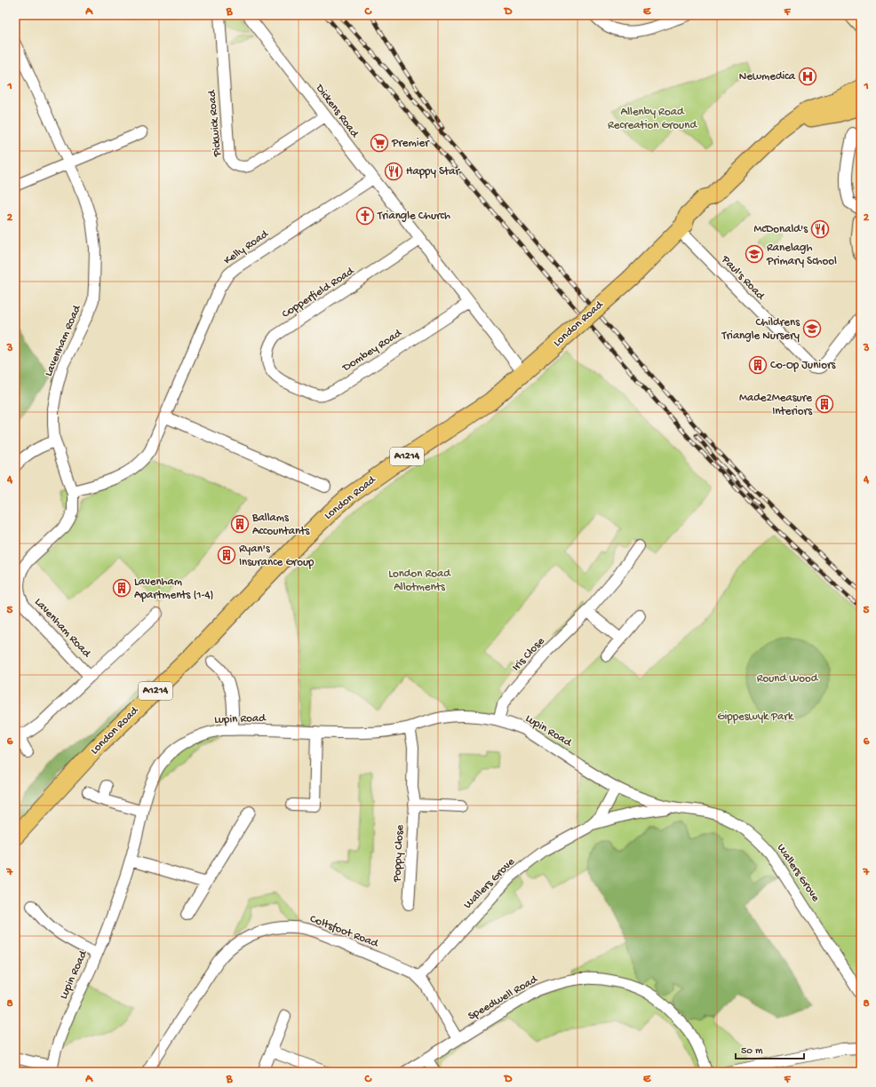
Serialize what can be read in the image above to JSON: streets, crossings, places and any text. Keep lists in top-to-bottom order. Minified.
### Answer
{"streets":{"main road":["London Road","A1214"],"street":["Dickens Road","Pickwick Road","Kelly Road","Paul's Road","Copperfield Road","Lavenham Road","Dombey Road","Iris Close","Lupin Road","Poppy Close","Wallers Grove","Coltsfoot Road","Speedwell Road"]},"crossings":[["Dickens Road","Pickwick Road"],["Dickens Road","Kelly Road"],["Dickens Road","Copperfield Road"],["Dickens Road","London Road"],["Dickens Road","Dombey Road"],["Kelly Road","Lavenham Road"],["Paul's Road","London Road"],["Copperfield Road","Dombey Road"],["Iris Close","Lupin Road"],["Lupin Road","Poppy Close"],["Lupin Road","Wallers Grove"],["Wallers Grove","Coltsfoot Road"],["Coltsfoot Road","Speedwell Road"]],"parks":["Allenby Road Recreation Ground","London Road Allotments","Round Wood","Gippeswyk Park"],"places":{"hospital":["Newmedica"],"supermarket":["Premier"],"restaurant":["Happy Star","McDonald's"],"church":["Triangle Church"],"school or university":["Ranelagh Primary School","Childrens Triangle Nursery"],"building":["Co-Op Juniors","Made2Measure Interiors","Ballams Accountants","Ryan's Insurance Group","Lavenham Apartments (1-4)"]},"scale_bar":"50 m","grid":{"columns":["A","B","C","D","E","F"],"rows":["1","2","3","4","5","6","7","8"]}}
